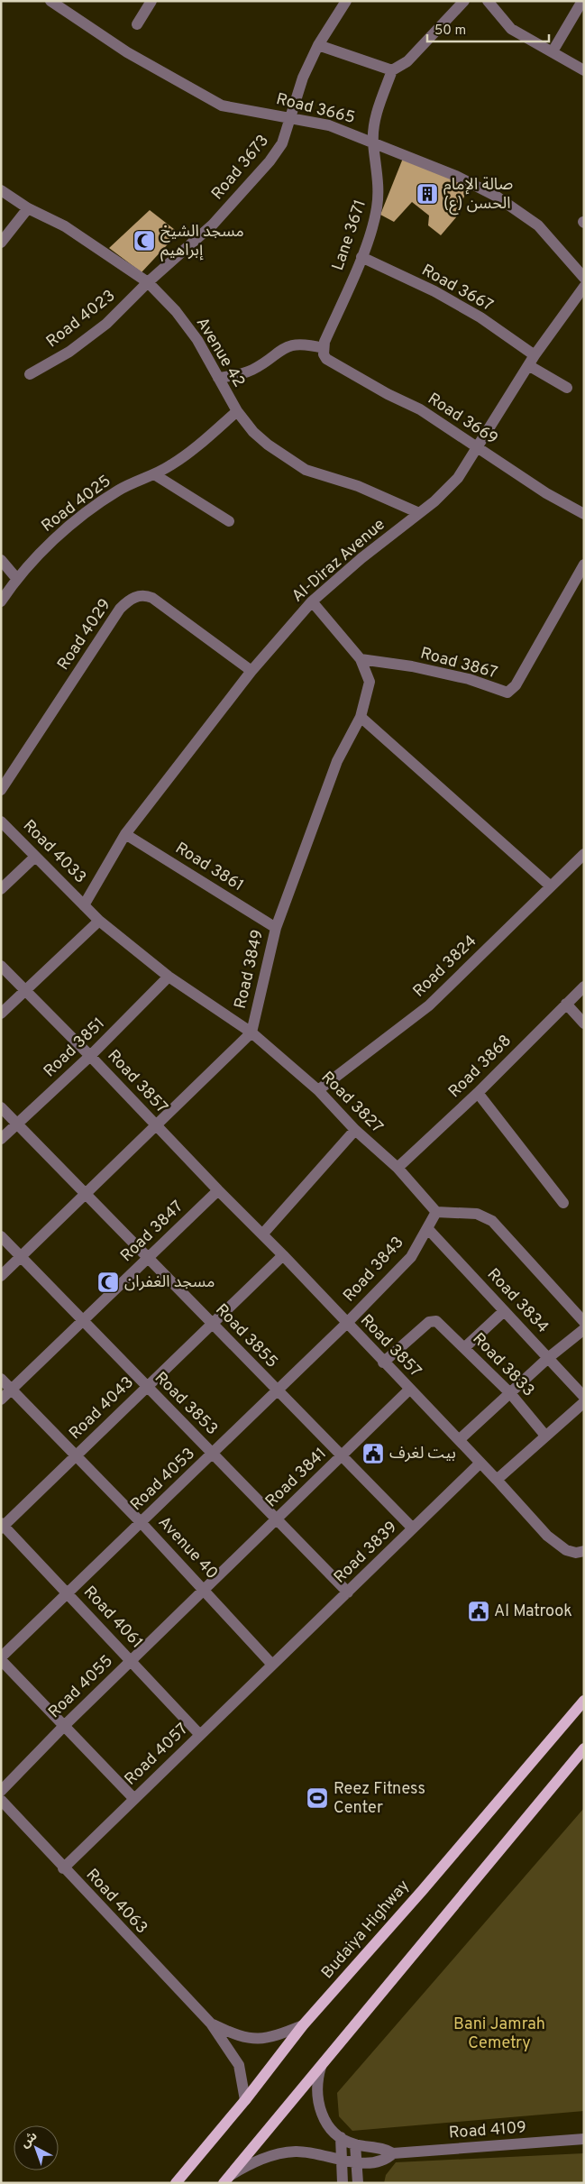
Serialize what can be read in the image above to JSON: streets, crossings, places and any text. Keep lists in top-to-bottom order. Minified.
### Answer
{"streets":{"main road":["Budaiya Highway"],"street":["Road 3665","Road 3673","Lane 3671","Road 3667","Road 4023","Avenue 42","Road 3669","Road 4025","Al-Diraz Avenue","Road 4029","Road 3867","Road 4033","Road 3861","Road 3824","Road 3849","Road 3851","Road 3868","Road 3857","Road 3827","Road 3847","Road 3843","Road 3834","Road 3855","Road 3833","Road 3853","Road 4043","Road 3841","Road 4053","Avenue 40","Road 3839","Road 4061","Road 4055","Road 4057","Road 4063","Road 4109"]},"crossings":[["Road 3665","Road 3673"],["Road 3665","Lane 3671"],["Road 3673","Road 4023"],["Road 3673","Avenue 42"],["Lane 3671","Road 3667"],["Lane 3671","Road 3669"],["Road 3667","Al-Diraz Avenue"],["Road 4023","Avenue 42"],["Avenue 42","Road 4025"],["Avenue 42","Al-Diraz Avenue"],["Road 3669","Al-Diraz Avenue"],["Al-Diraz Avenue","Road 4029"],["Al-Diraz Avenue","Road 4033"],["Al-Diraz Avenue","Road 3861"],["Al-Diraz Avenue","Road 3849"],["Al-Diraz Avenue","Road 3827"],["Road 3867","Road 3849"],["Road 4033","Road 3827"],["Road 3861","Road 3849"],["Road 3824","Road 3827"],["Road 3849","Road 3857"],["Road 3849","Road 3827"],["Road 3849","Road 3855"],["Road 3849","Road 3853"],["Road 3851","Road 3857"],["Road 3851","Road 3827"],["Road 3851","Road 3855"],["Road 3868","Road 3827"],["Road 3857","Road 3847"],["Road 3857","Road 3843"],["Road 3857","Road 3833"],["Road 3857","Road 4043"],["Road 3857","Road 3841"],["Road 3857","Road 4053"],["Road 3857","Road 3839"],["Road 3827","Road 3843"],["Road 3847","Road 3855"],["Road 3847","Road 3853"],["Road 3847","Avenue 40"],["Road 3843","Road 3834"],["Road 3843","Road 4053"],["Road 3855","Road 4043"],["Road 3855","Road 3841"],["Road 3855","Road 4053"],["Road 3855","Road 3839"],["Road 3853","Road 4043"],["Road 3853","Road 3841"],["Road 3853","Road 4053"],["Road 3853","Road 3839"],["Road 4043","Avenue 40"],["Road 4043","Road 4061"],["Road 3841","Avenue 40"],["Road 3841","Road 4055"],["Road 4053","Avenue 40"],["Road 4053","Road 4061"],["Avenue 40","Road 3839"],["Avenue 40","Road 4055"],["Avenue 40","Road 4057"],["Road 3839","Road 4057"],["Road 4061","Road 4055"],["Road 4061","Road 4057"],["Road 4057","Road 4063"],["Road 4063","Budaiya Highway"]],"parks":["Bani Jamrah Cemetry"],"places":{"building":["صالة الإمام الحسن (ع)"],"mosque":["مسجد الشيخ إبراهيم","مسجد الغفران"],"public building":["بيت لغرف","Al Matrook"],"sports":["Reez Fitness Center"]},"scale_bar":"50 m","north":"top left"}
